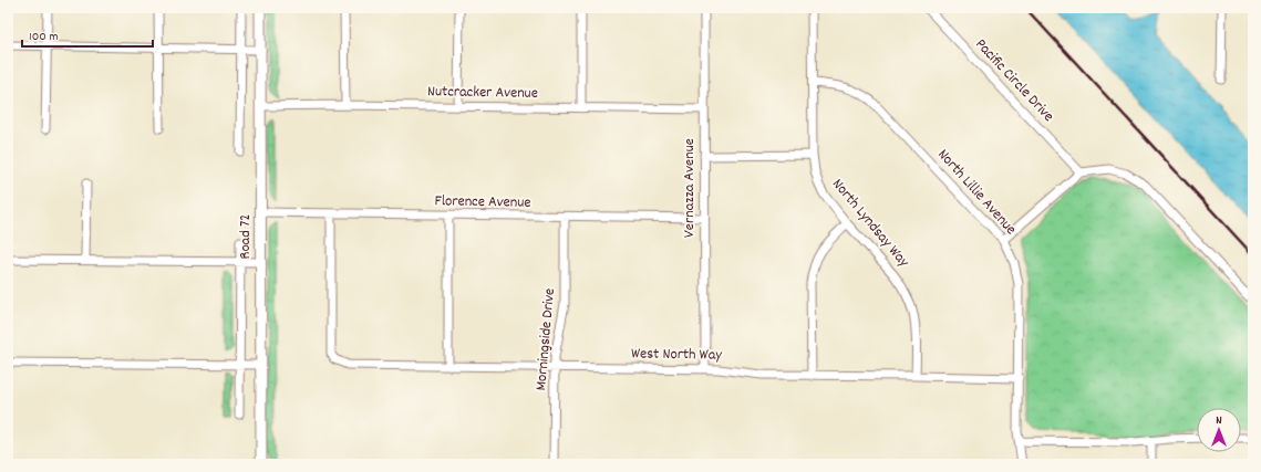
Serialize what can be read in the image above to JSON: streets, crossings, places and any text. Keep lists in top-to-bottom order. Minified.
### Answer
{"streets":{"street":["Pacific Circle Drive","Nutcracker Avenue","Vernazza Avenue","North Lillie Avenue","Florence Avenue","North Lyndsay Way","Road 72","Morningside Drive","West North Way"]},"crossings":[["Nutcracker Avenue","Vernazza Avenue"],["Nutcracker Avenue","Road 72"],["Vernazza Avenue","Florence Avenue"],["Vernazza Avenue","West North Way"],["North Lillie Avenue","North Lyndsay Way"],["North Lillie Avenue","West North Way"],["Florence Avenue","Road 72"],["Florence Avenue","Morningside Drive"],["Florence Avenue","West North Way"],["North Lyndsay Way","West North Way"],["Morningside Drive","West North Way"]],"scale_bar":"100 m","north":"top"}
